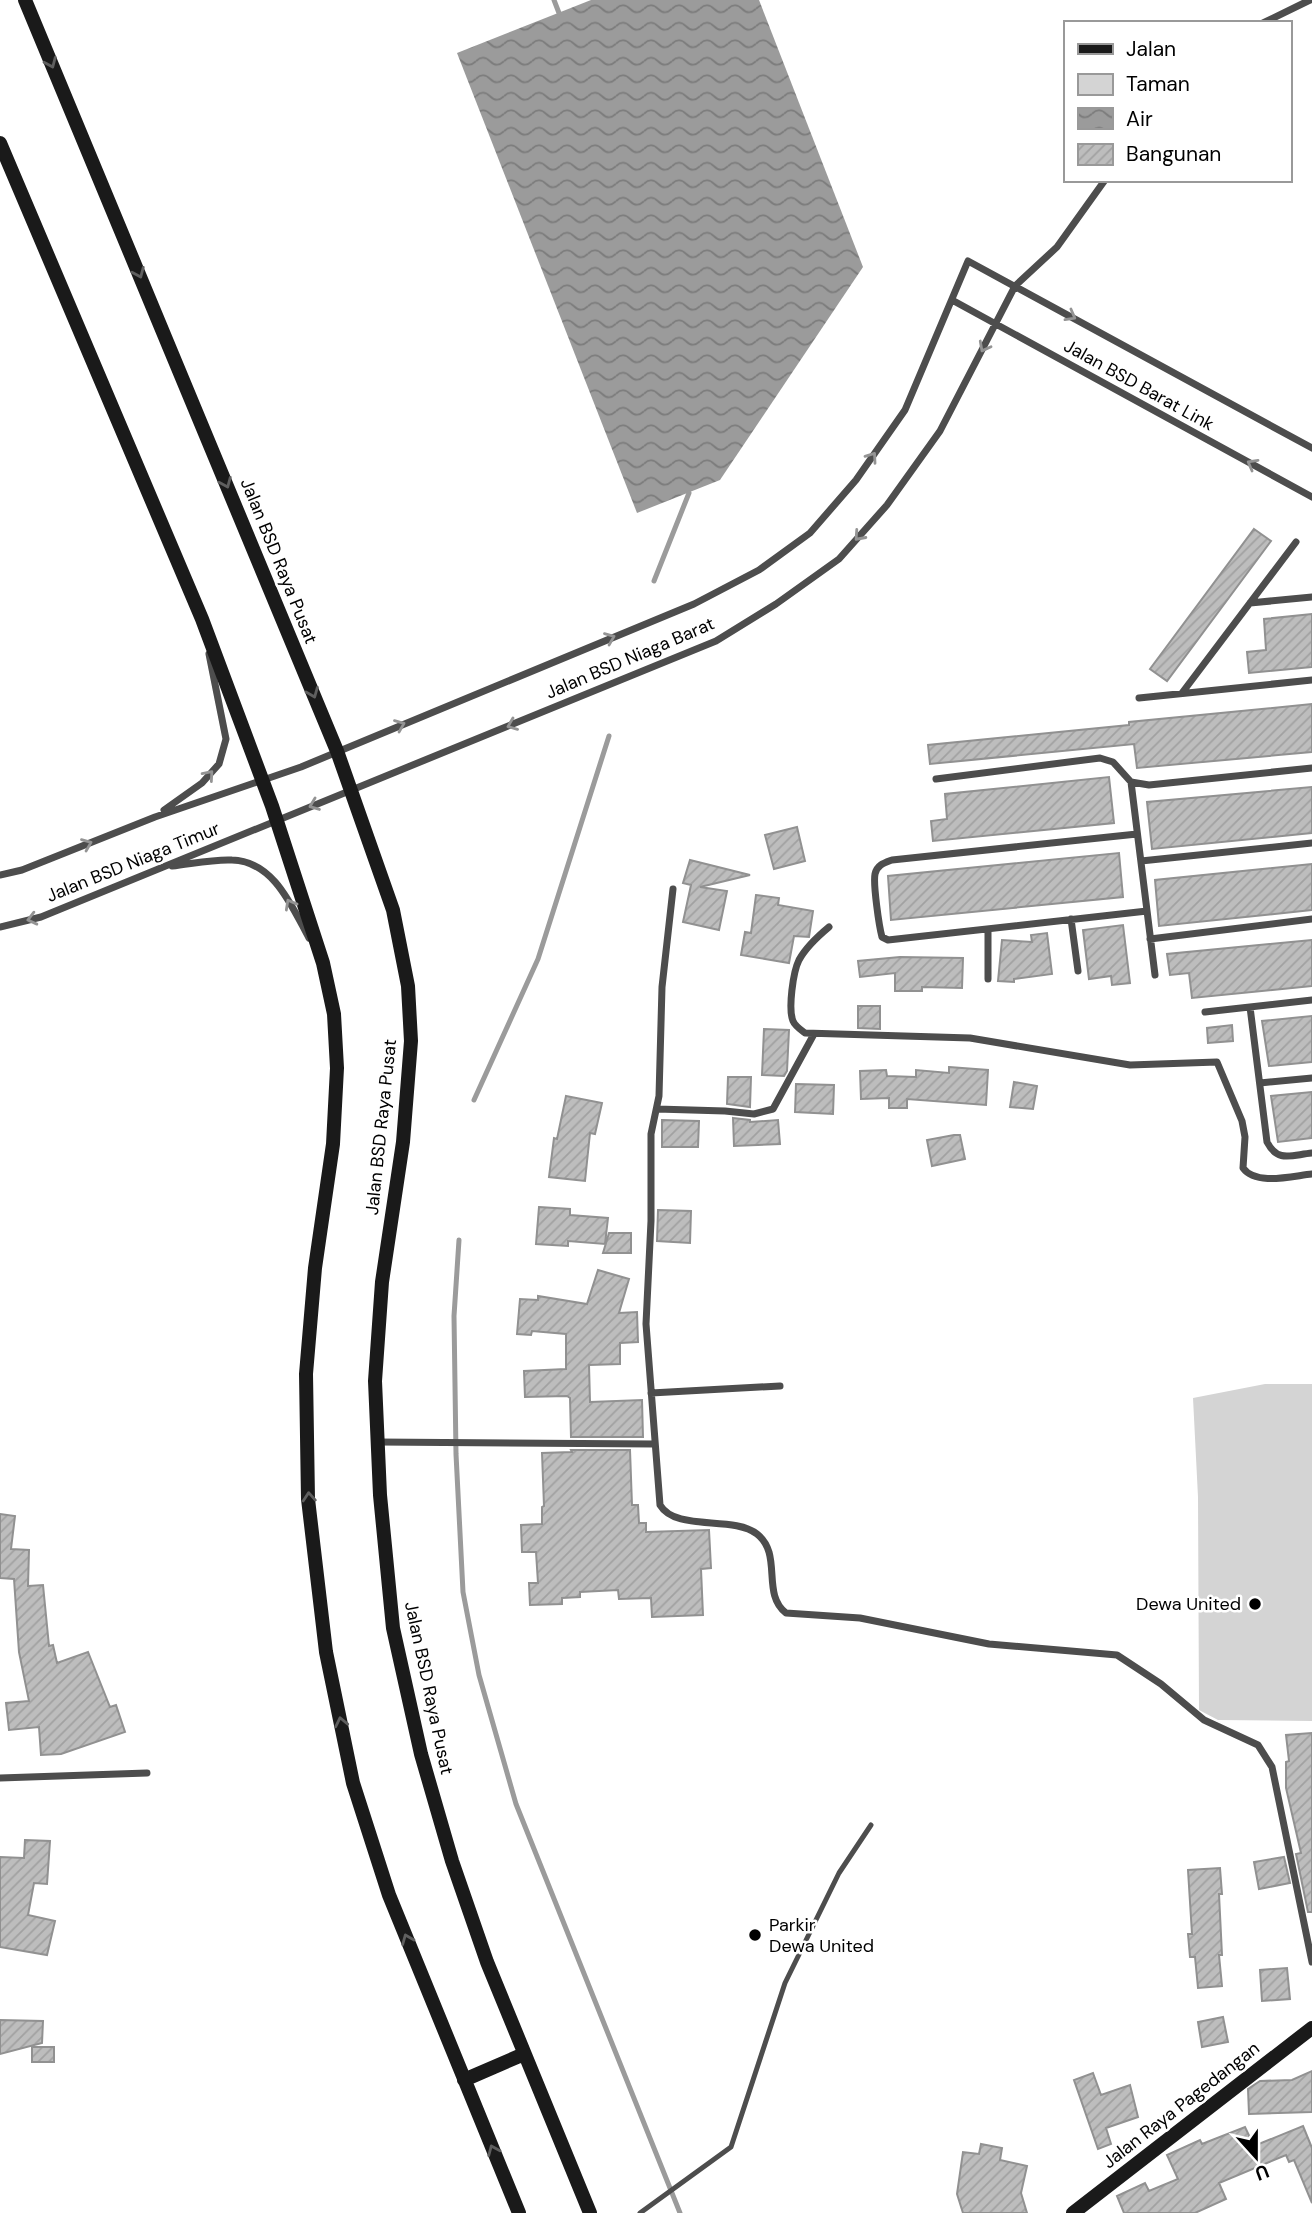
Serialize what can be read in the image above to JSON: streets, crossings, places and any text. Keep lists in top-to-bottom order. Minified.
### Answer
{"streets":{"main road":["Jalan BSD Raya Pusat","Jalan Raya Pagedangan"],"street":["Jalan BSD Barat Link","Jalan BSD Niaga Barat","Jalan BSD Niaga Timur"]},"crossings":[["Jalan BSD Barat Link","Jalan BSD Niaga Barat"],["Jalan BSD Raya Pusat","Jalan BSD Niaga Barat"],["Jalan BSD Niaga Barat","Jalan BSD Niaga Timur"]],"places":["Dewa United","Parkir Dewa United"],"legend":["Jalan","Taman","Air","Bangunan"],"north":"bottom"}
